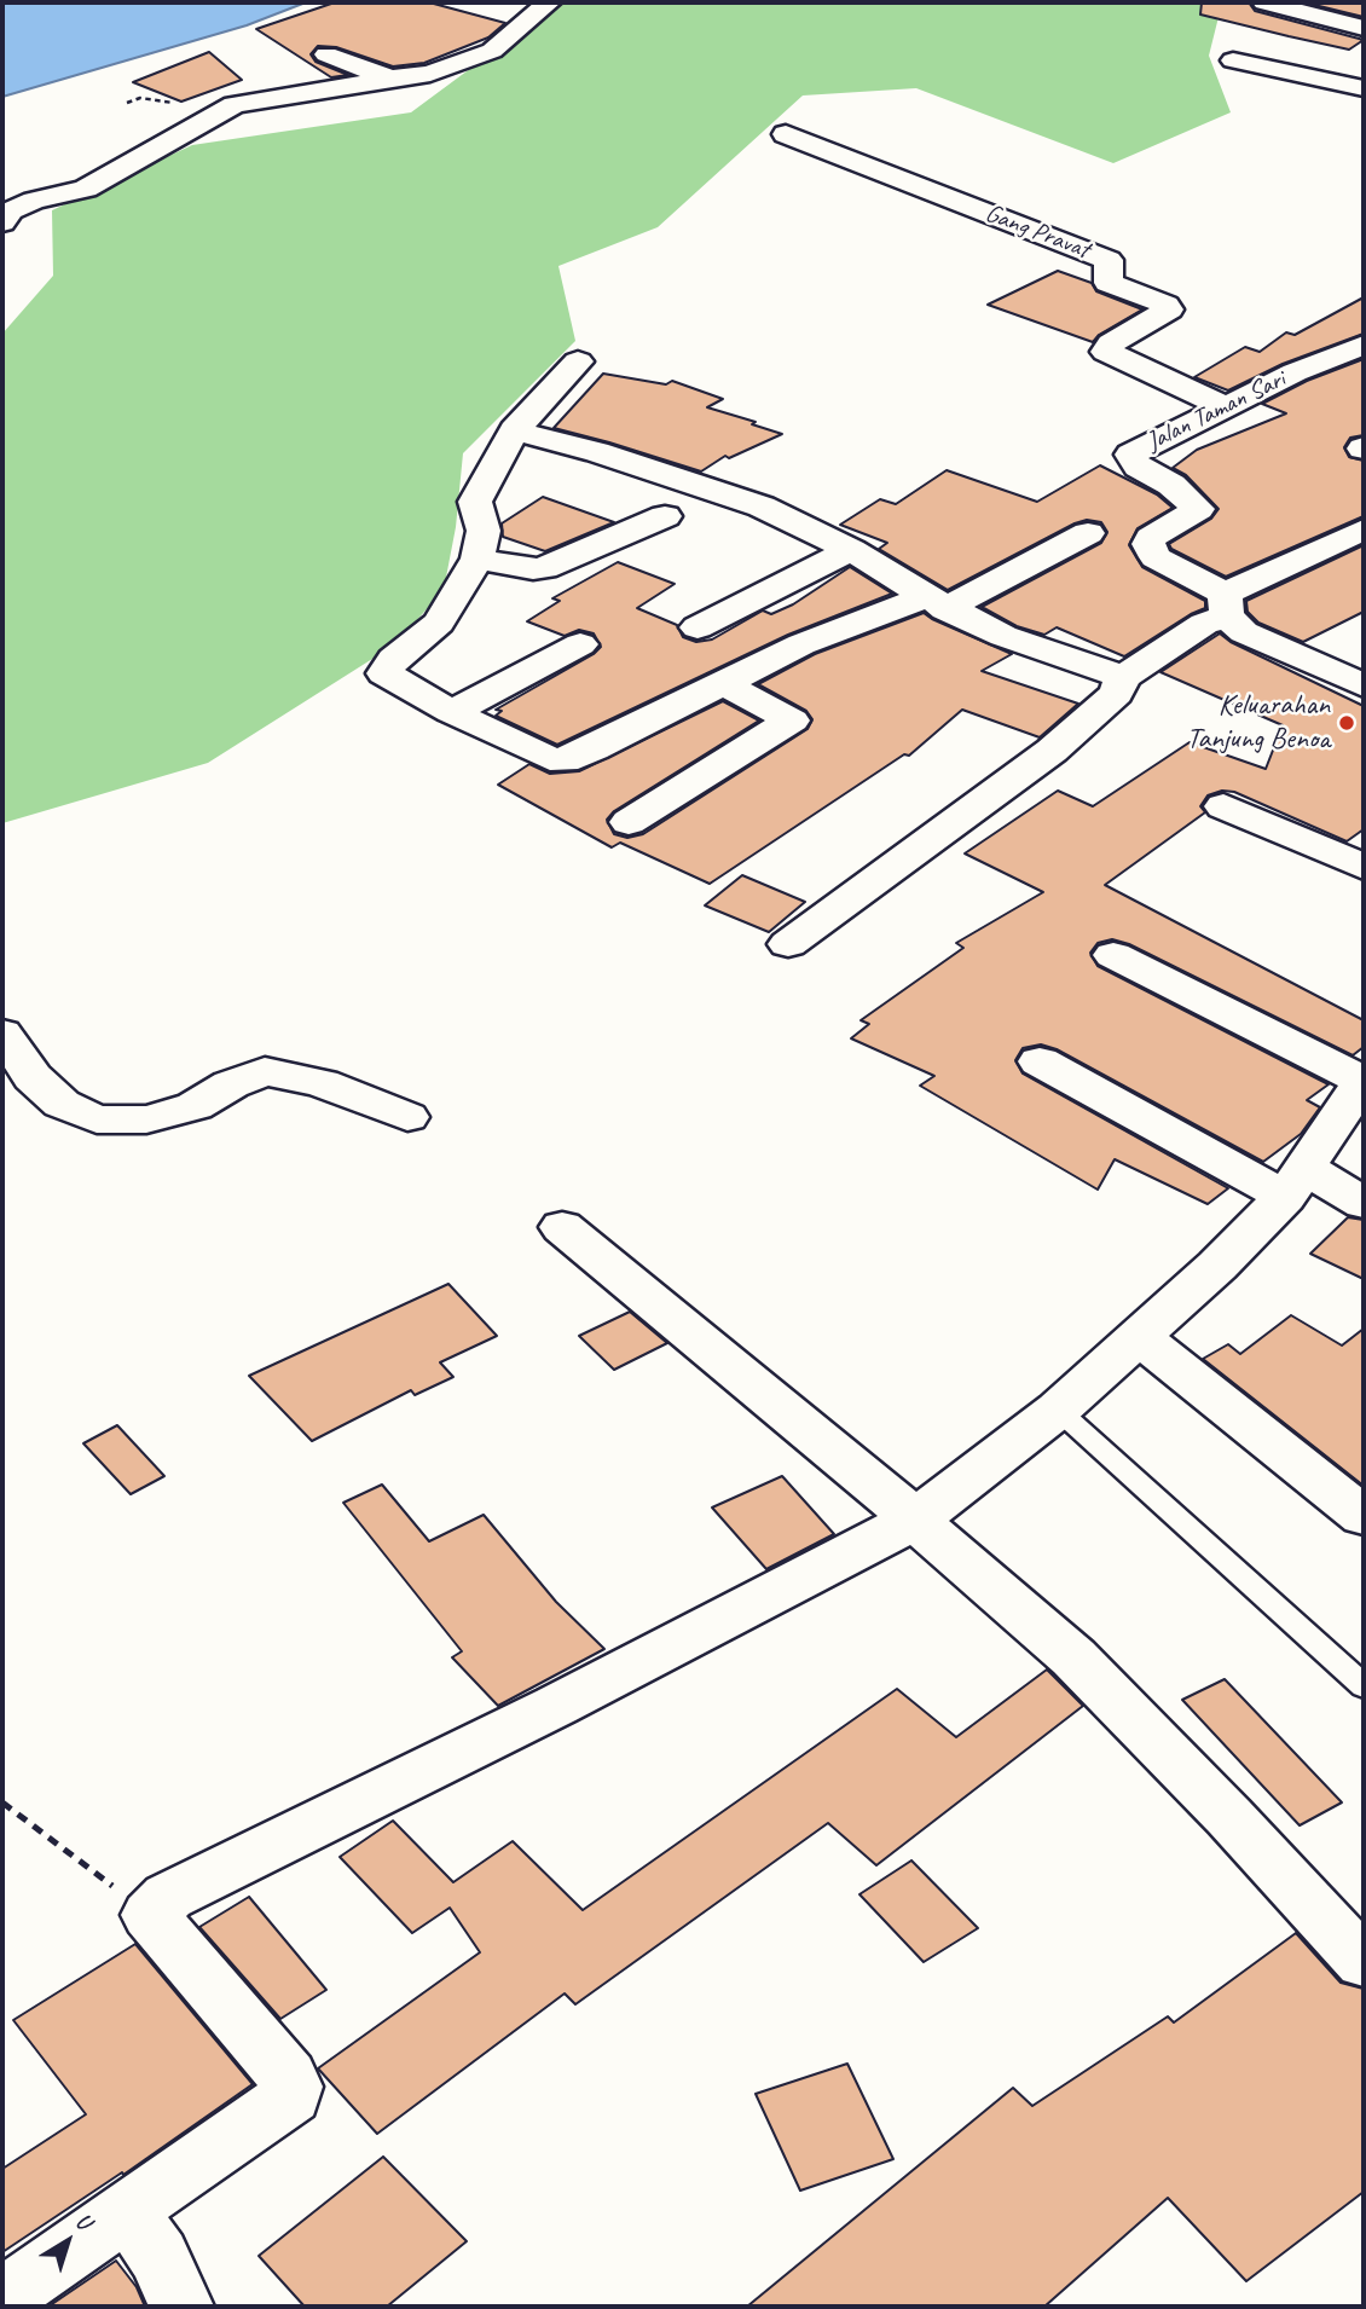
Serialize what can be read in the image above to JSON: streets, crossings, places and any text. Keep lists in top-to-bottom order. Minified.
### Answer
{"streets":{"street":["Gang Pravat","Jalan Taman Sari"]},"crossings":[["Gang Pravat","Jalan Taman Sari"]],"places":["Keluarahan Tanjung Benoa"],"north":"top right"}
